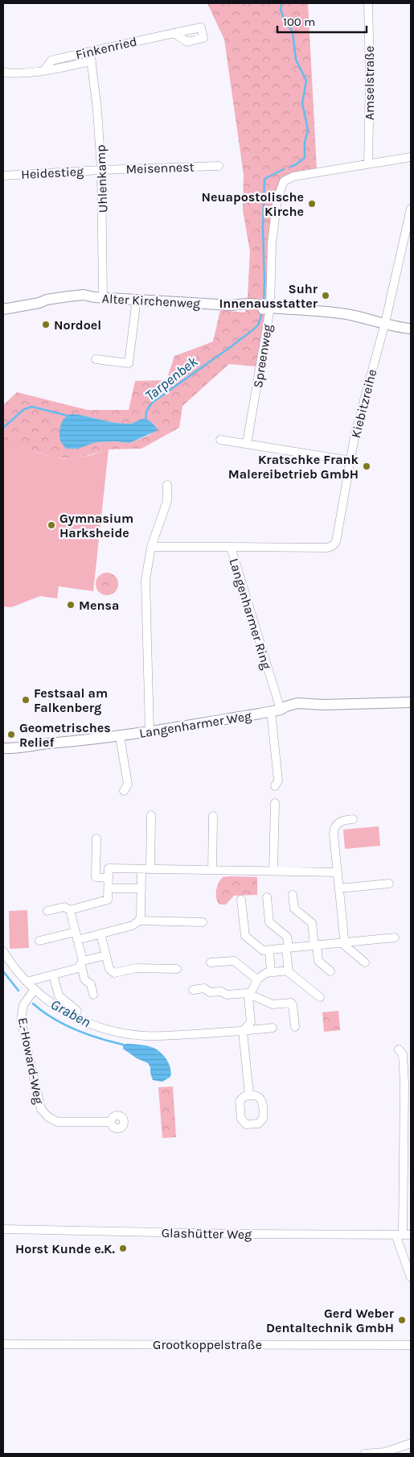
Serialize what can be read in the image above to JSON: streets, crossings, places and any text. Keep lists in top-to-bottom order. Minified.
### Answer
{"streets":{"main road":["Alter Kirchenweg","Langenharmer Weg"],"street":["Finkenried","Amselstraße","Meisennest","Heidestieg","Uhlenkamp","Spreenweg","Kiebitzreihe","Langenharmer Ring","E.-Howard-Weg","Glashütter Weg","Grootkoppelstraße"]},"crossings":[["Finkenried","Uhlenkamp"],["Amselstraße","Spreenweg"],["Meisennest","Heidestieg"],["Meisennest","Uhlenkamp"],["Heidestieg","Uhlenkamp"],["Uhlenkamp","Alter Kirchenweg"],["Alter Kirchenweg","Spreenweg"],["Alter Kirchenweg","Kiebitzreihe"],["Kiebitzreihe","Langenharmer Ring"],["Langenharmer Ring","Langenharmer Weg"]],"water":["Tarpenbek","Graben"],"places":["Neuapostolische Kirche","Suhr Innenausstatter","Nordoel","Kratschke Frank Malereibetrieb GmbH","Gymnasium Harksheide","Mensa","Festsaal am Falkenberg","Geometrisches Relief","Horst Kunde e.K.","Gerd Weber Dentaltechnik GmbH"],"scale_bar":"100 m"}
